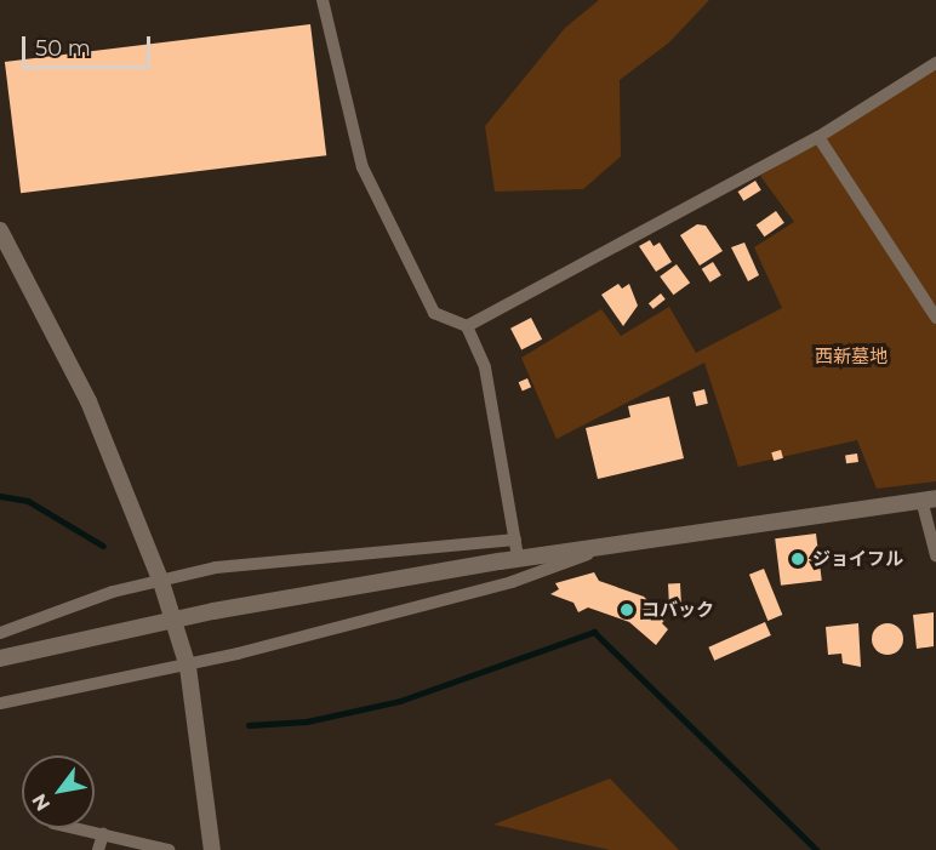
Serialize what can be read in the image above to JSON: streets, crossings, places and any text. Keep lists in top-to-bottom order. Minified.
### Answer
{"parks":["西新墓地"],"places":["ジョイフル","コバック"],"scale_bar":"50 m","north":"bottom left"}
